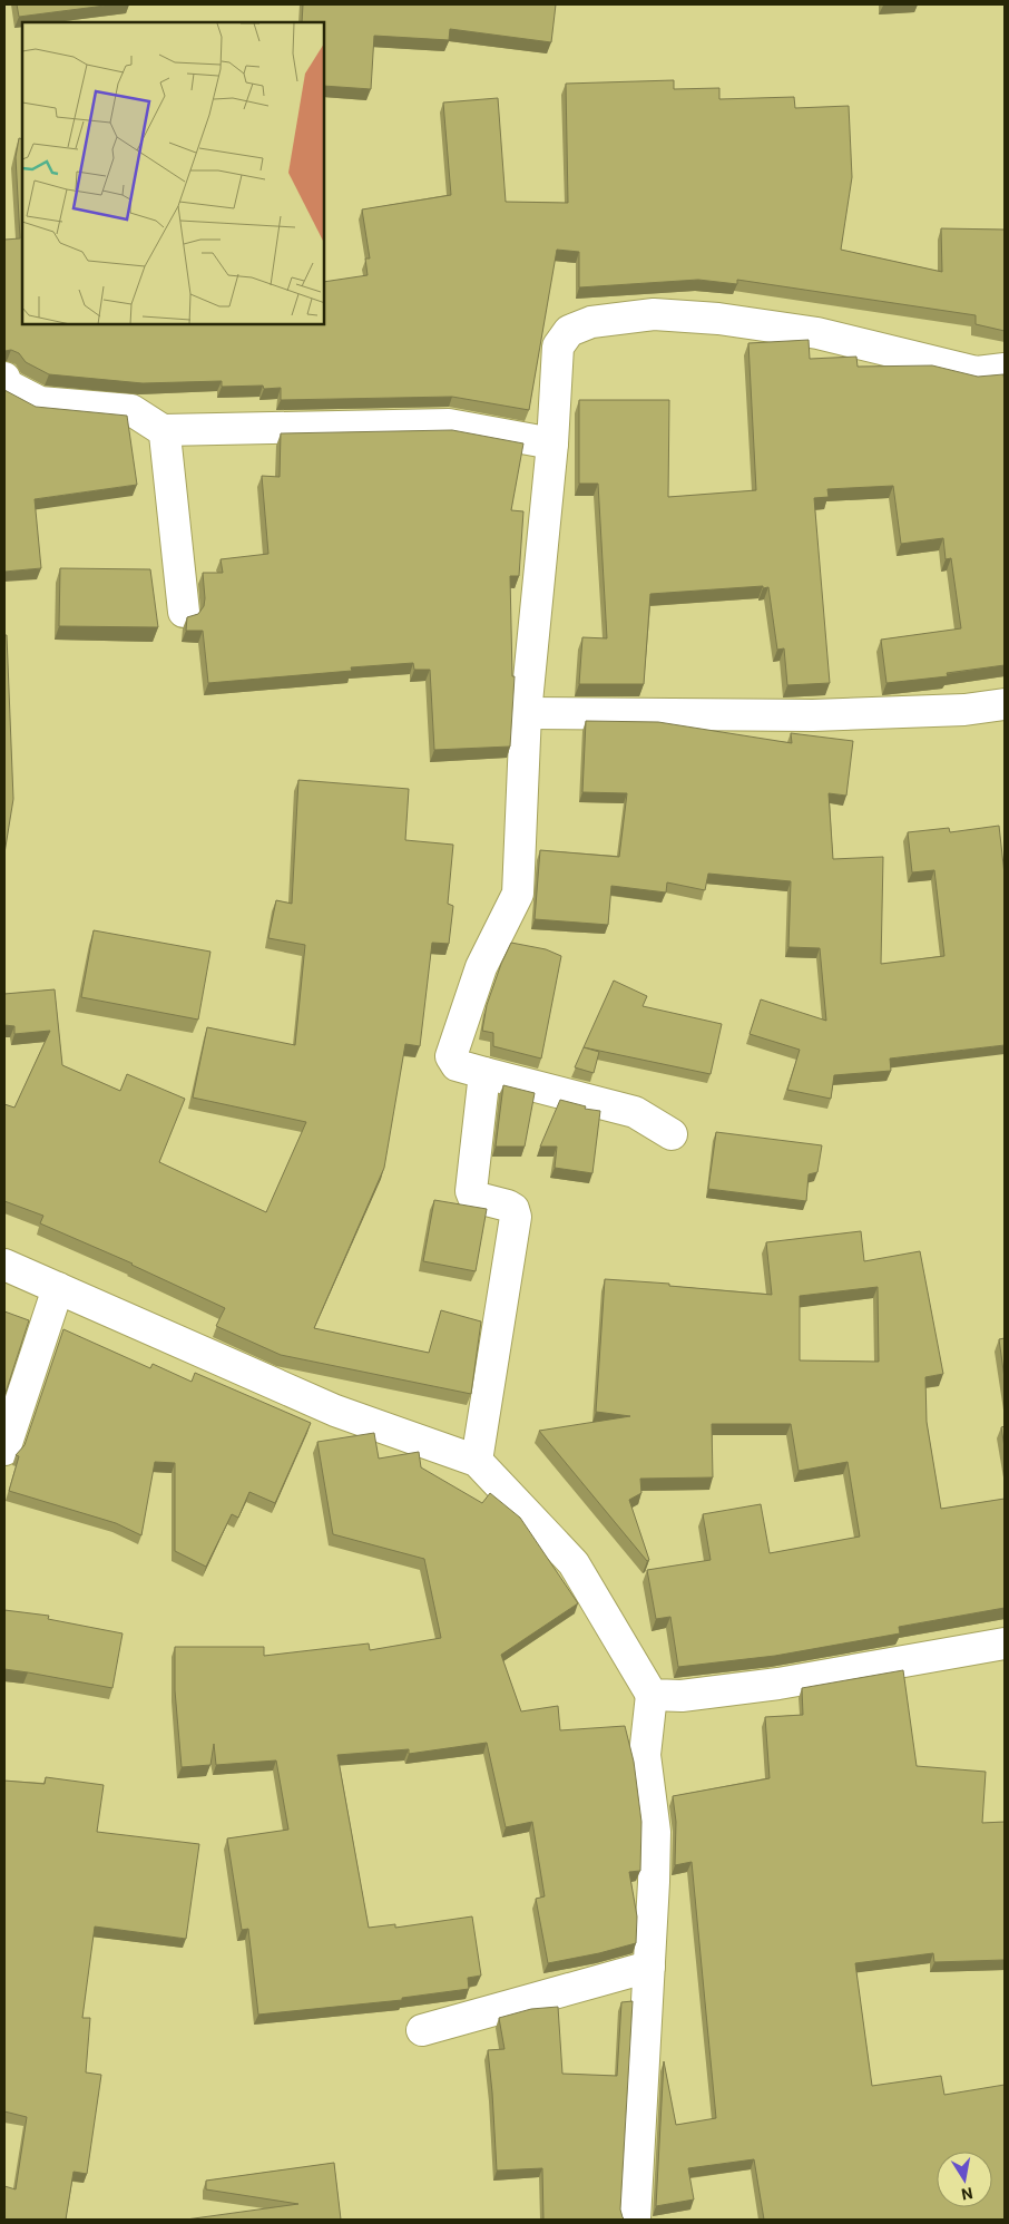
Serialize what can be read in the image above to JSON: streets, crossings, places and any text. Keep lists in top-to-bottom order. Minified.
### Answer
{"north":"bottom"}
